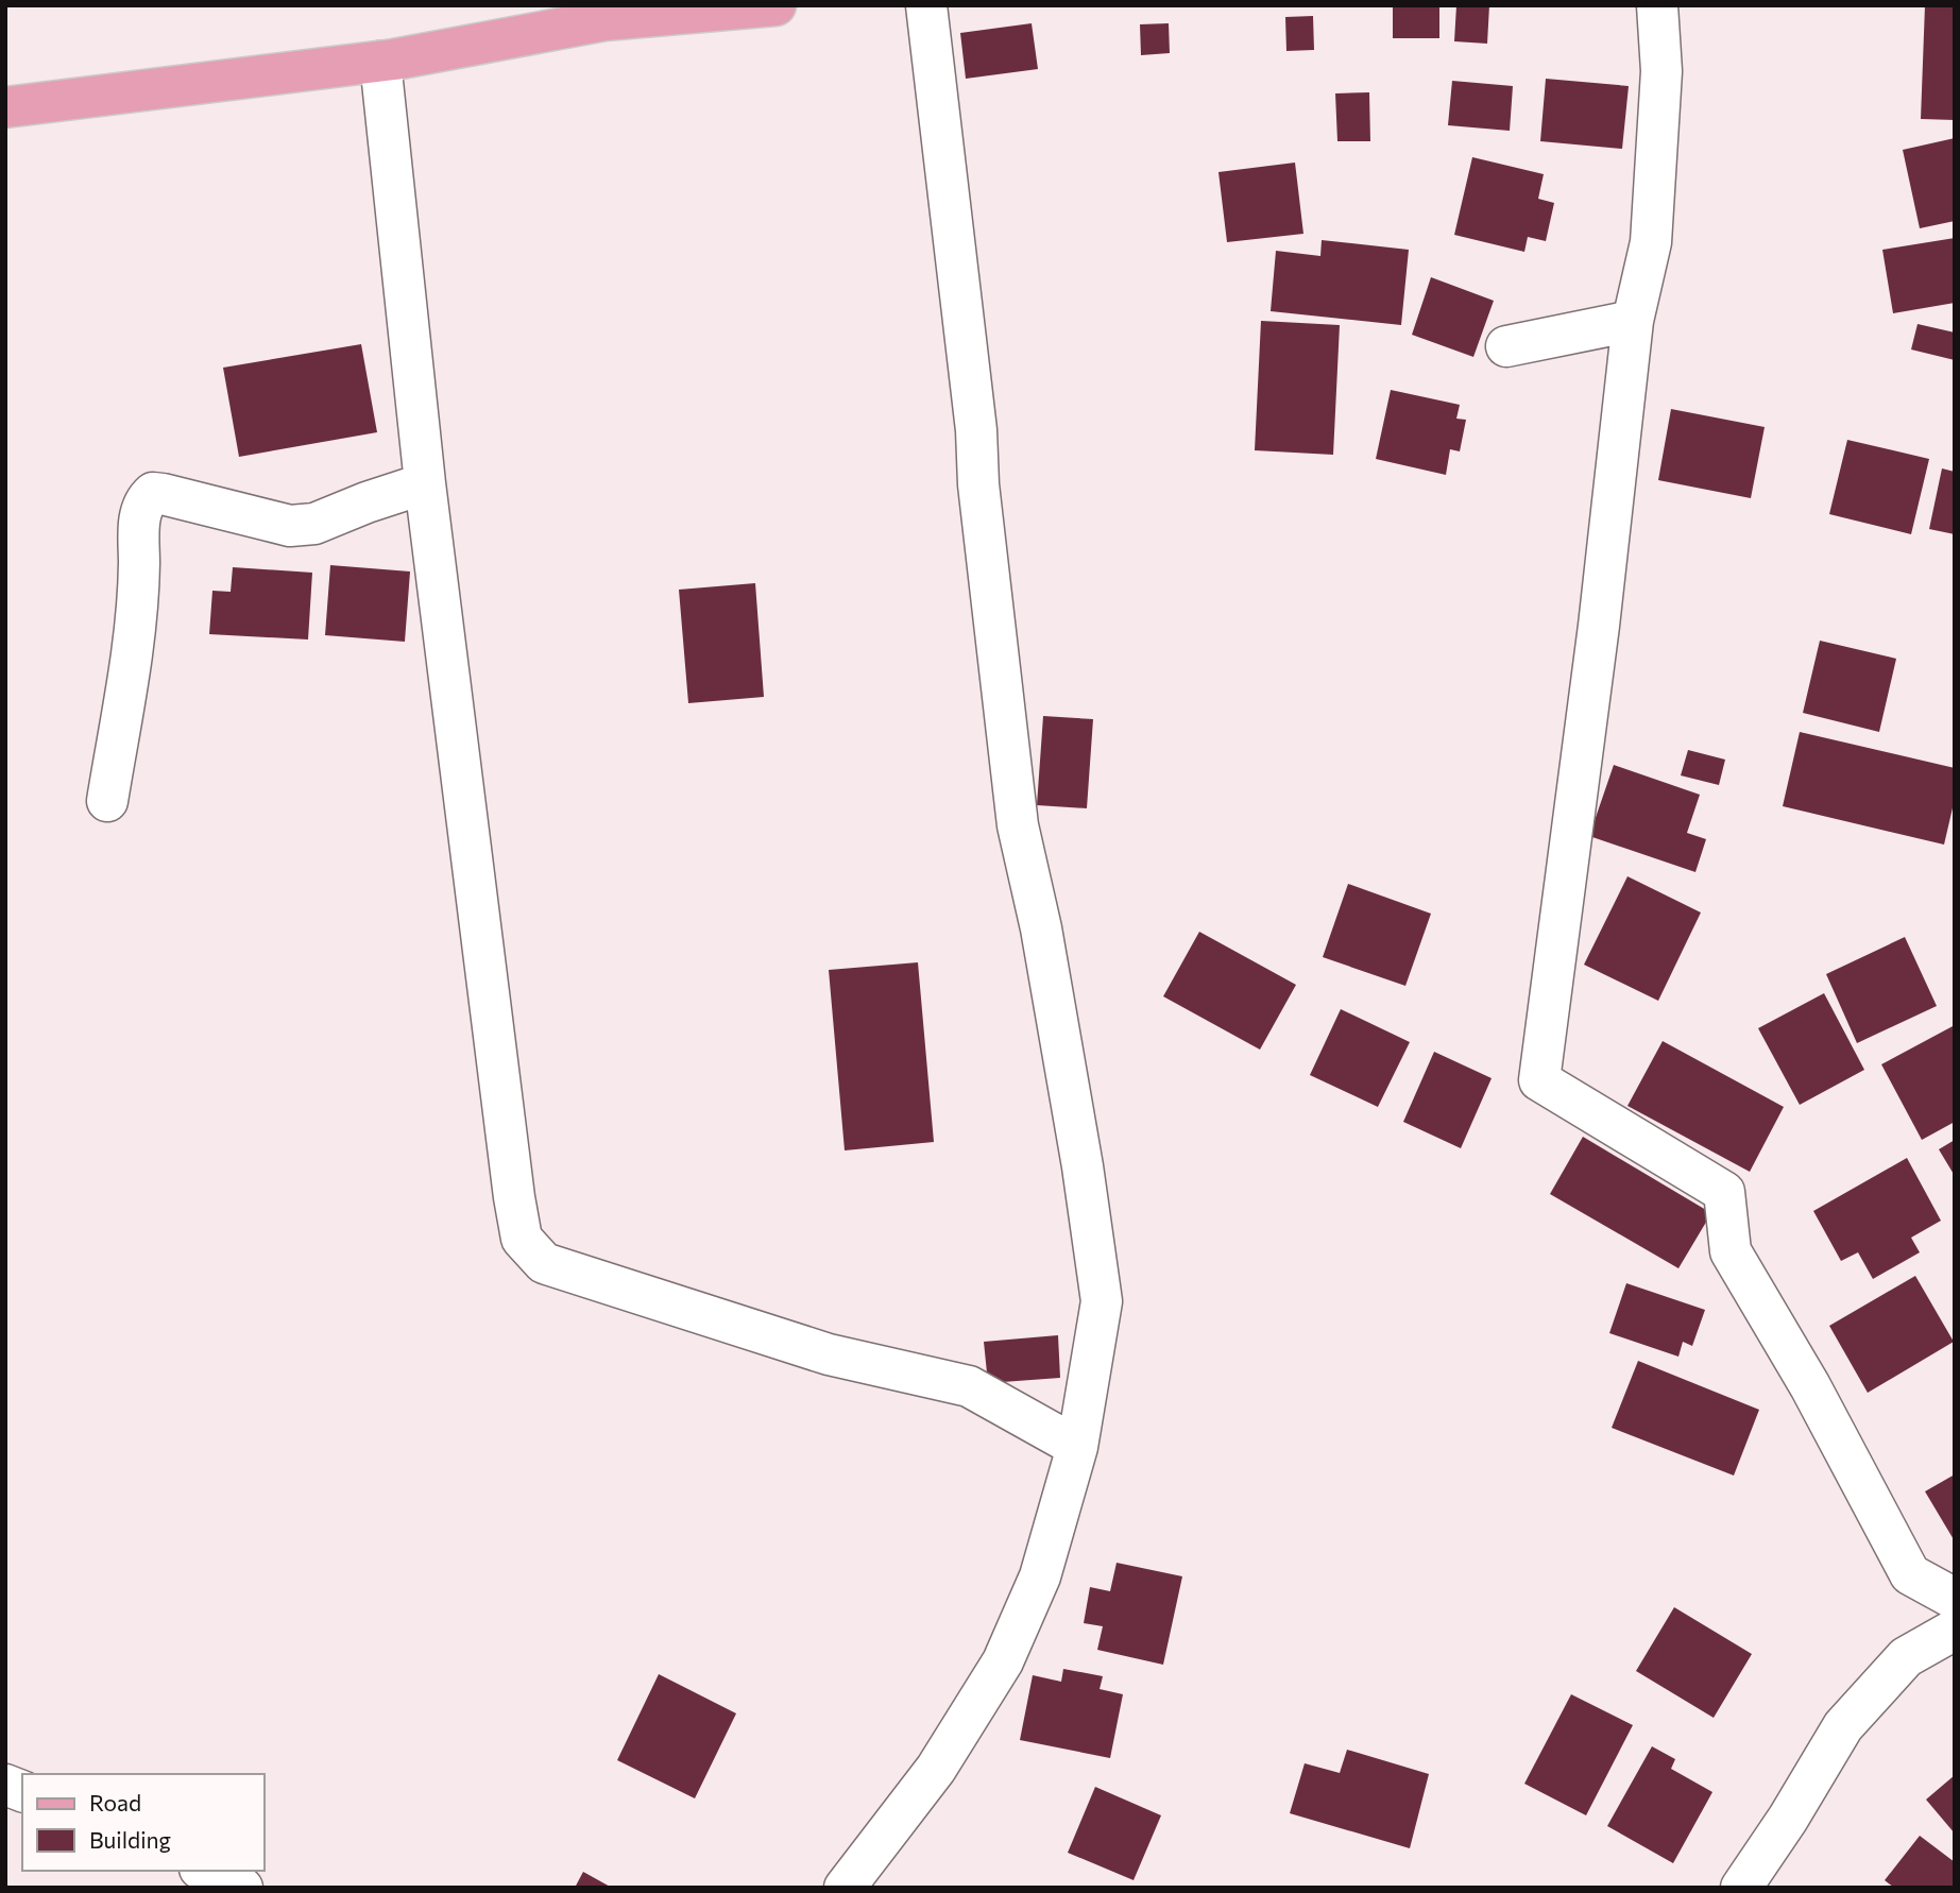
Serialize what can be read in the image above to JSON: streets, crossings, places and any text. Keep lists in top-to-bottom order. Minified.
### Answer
{"legend":["Road","Building"]}
